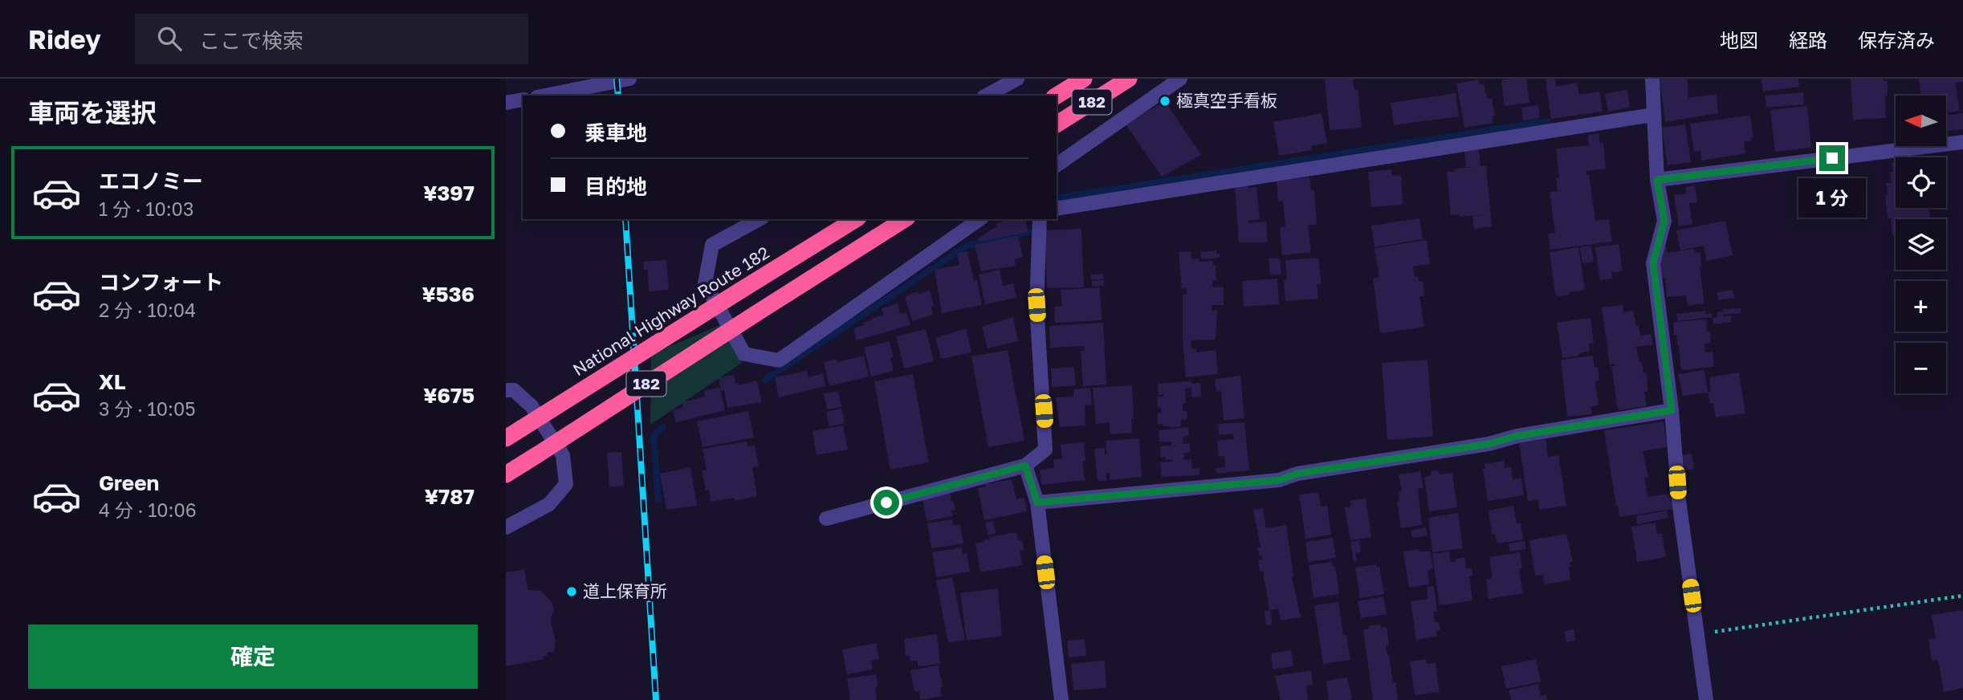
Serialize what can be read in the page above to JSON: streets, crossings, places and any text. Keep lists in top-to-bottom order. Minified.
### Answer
{"streets":{"highway":["182","National Highway Route 182"]},"places":["極真空手看板","道上保育所"],"north":"left","page":{"header":"Ridey","search":"ここで検索","nav":["地図","経路","保存済み"],"heading":"車両を選択","map_buttons":["+","−"],"banner":["乗車地","目的地"],"list":[{"name":"エコノミー","note":"1 分 · 10:03","value":"¥397"},{"name":"コンフォート","note":"2 分 · 10:04","value":"¥536"},{"name":"XL","note":"3 分 · 10:05","value":"¥675"},{"name":"Green","note":"4 分 · 10:06","value":"¥787"}],"bubble":"1 分","buttons":"確定"}}
